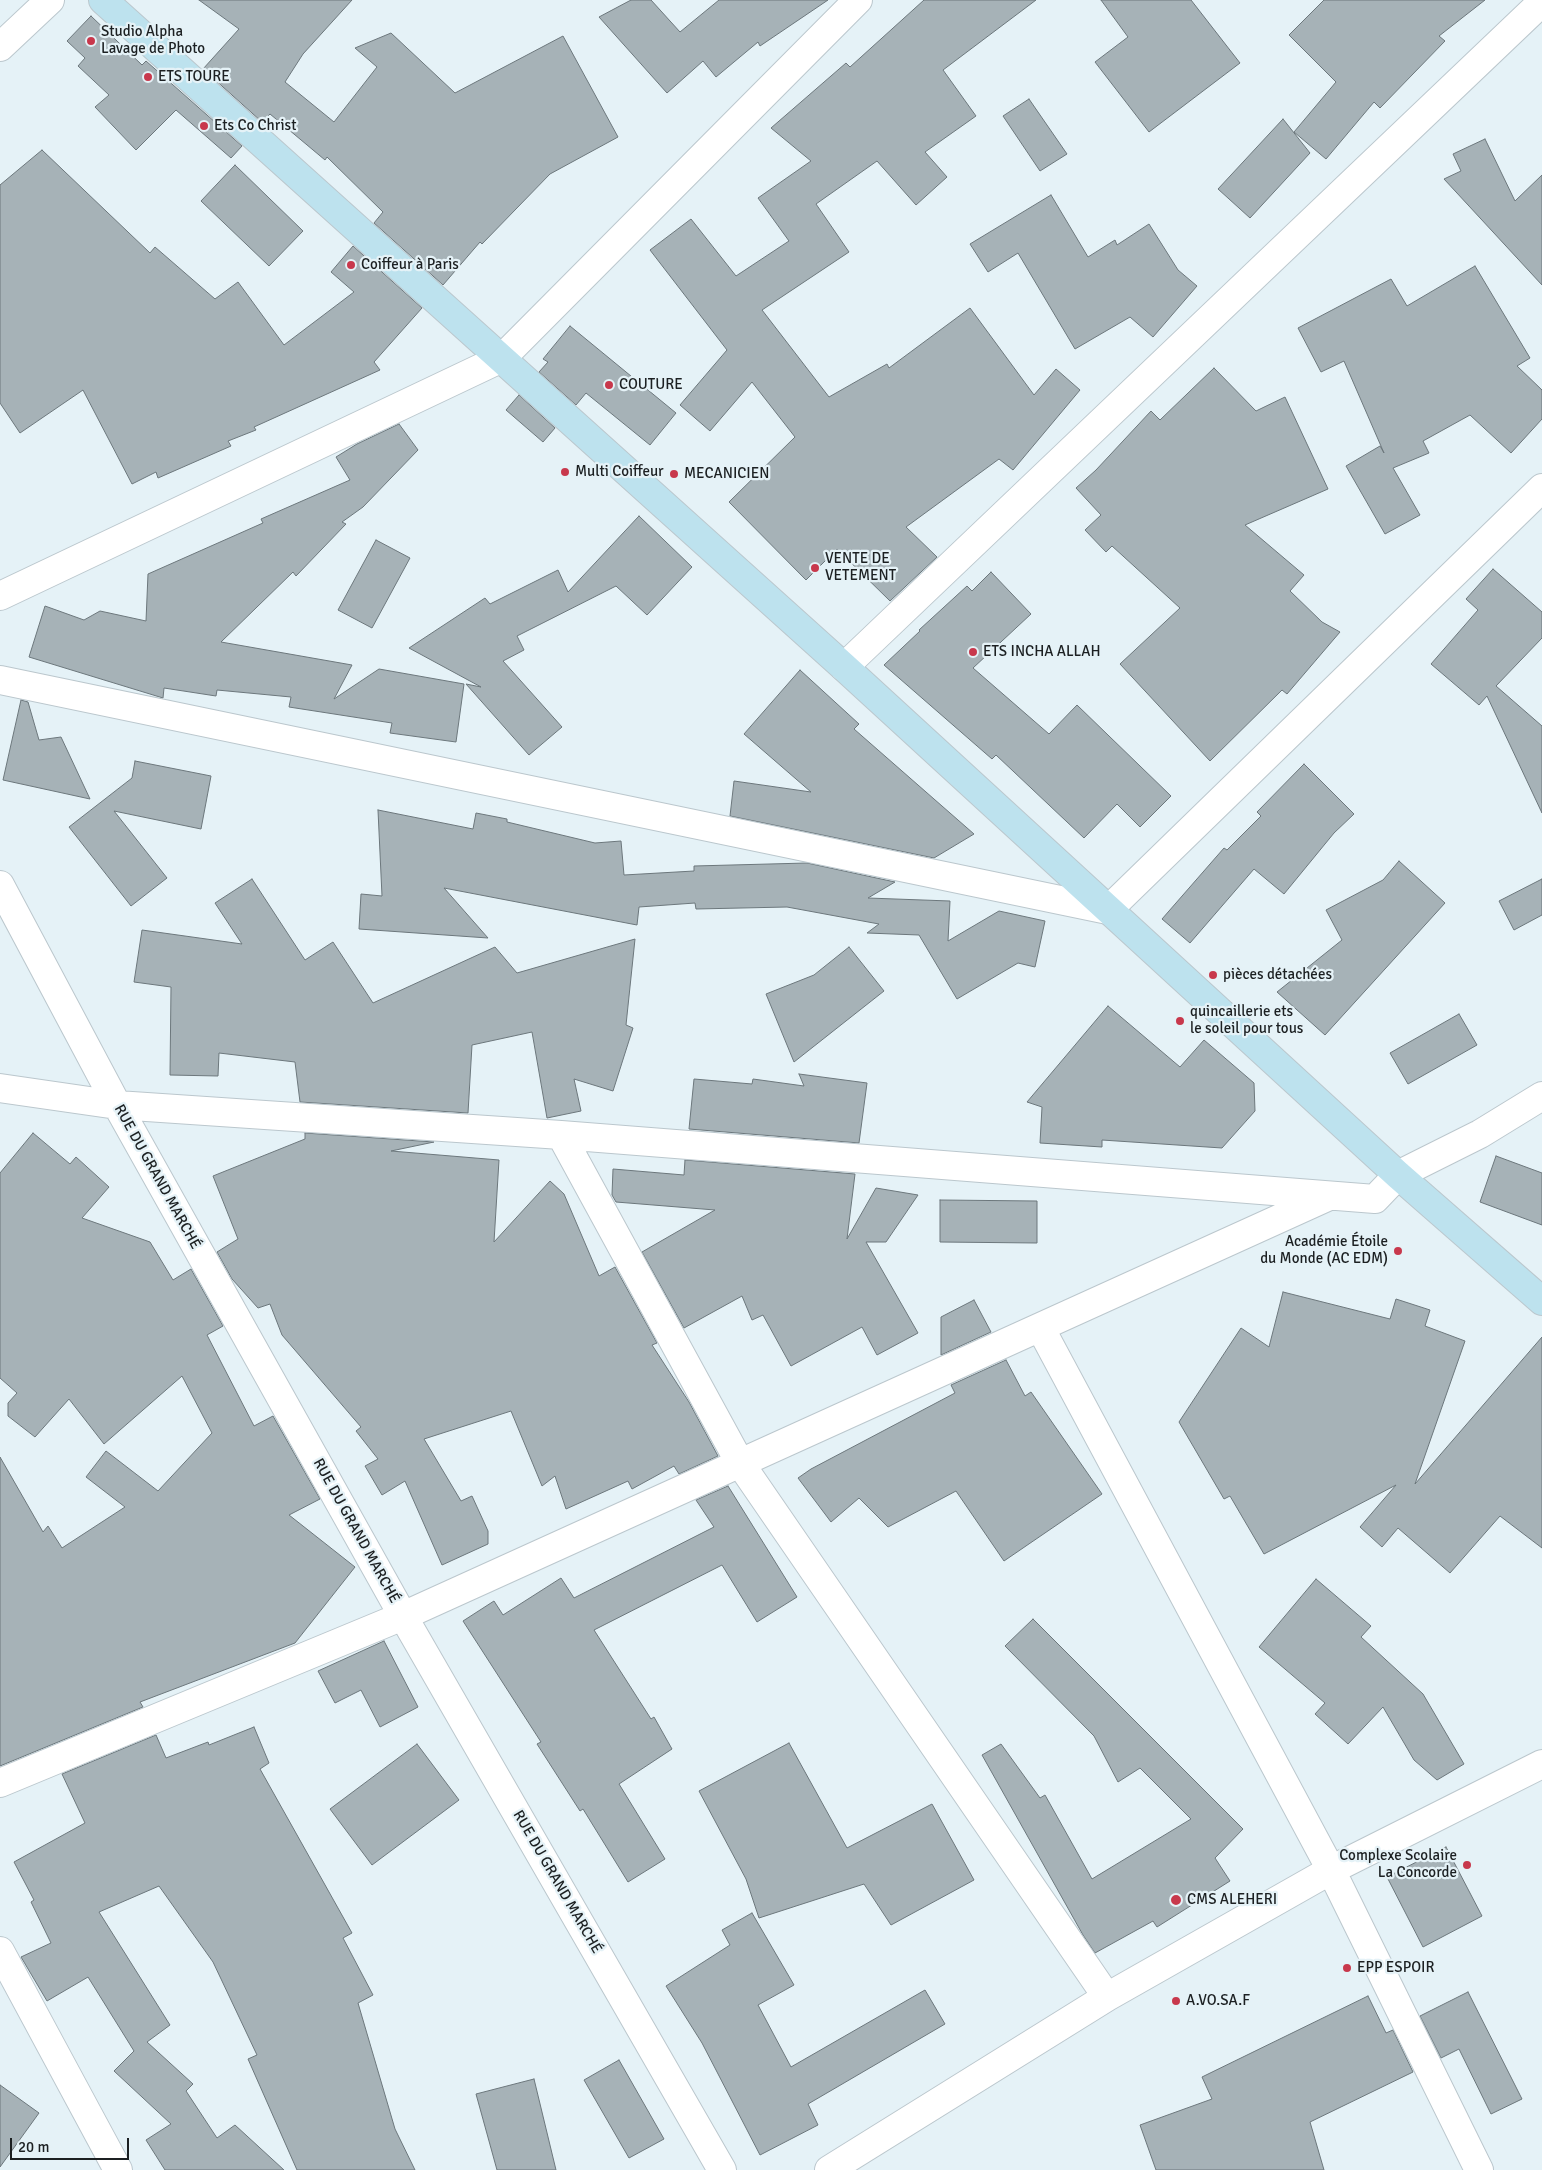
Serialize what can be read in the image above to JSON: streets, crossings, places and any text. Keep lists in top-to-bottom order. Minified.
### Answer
{"streets":{"street":["RUE DU GRAND MARCHÉ"]},"places":["Studio Alpha Lavage de Photo","ETS TOURE","Ets Co Christ","Coiffeur à Paris","COUTURE","Multi Coiffeur","MECANICIEN","VENTE DE VETEMENT","ETS INCHA ALLAH","pièces détachées","quincaillerie ets le soleil pour tous","Académie Étoile du Monde (AC EDM)","Complexe Scolaire La Concorde","CMS ALEHERI","EPP ESPOIR","A.VO.SA.F"],"scale_bar":"20 m"}
